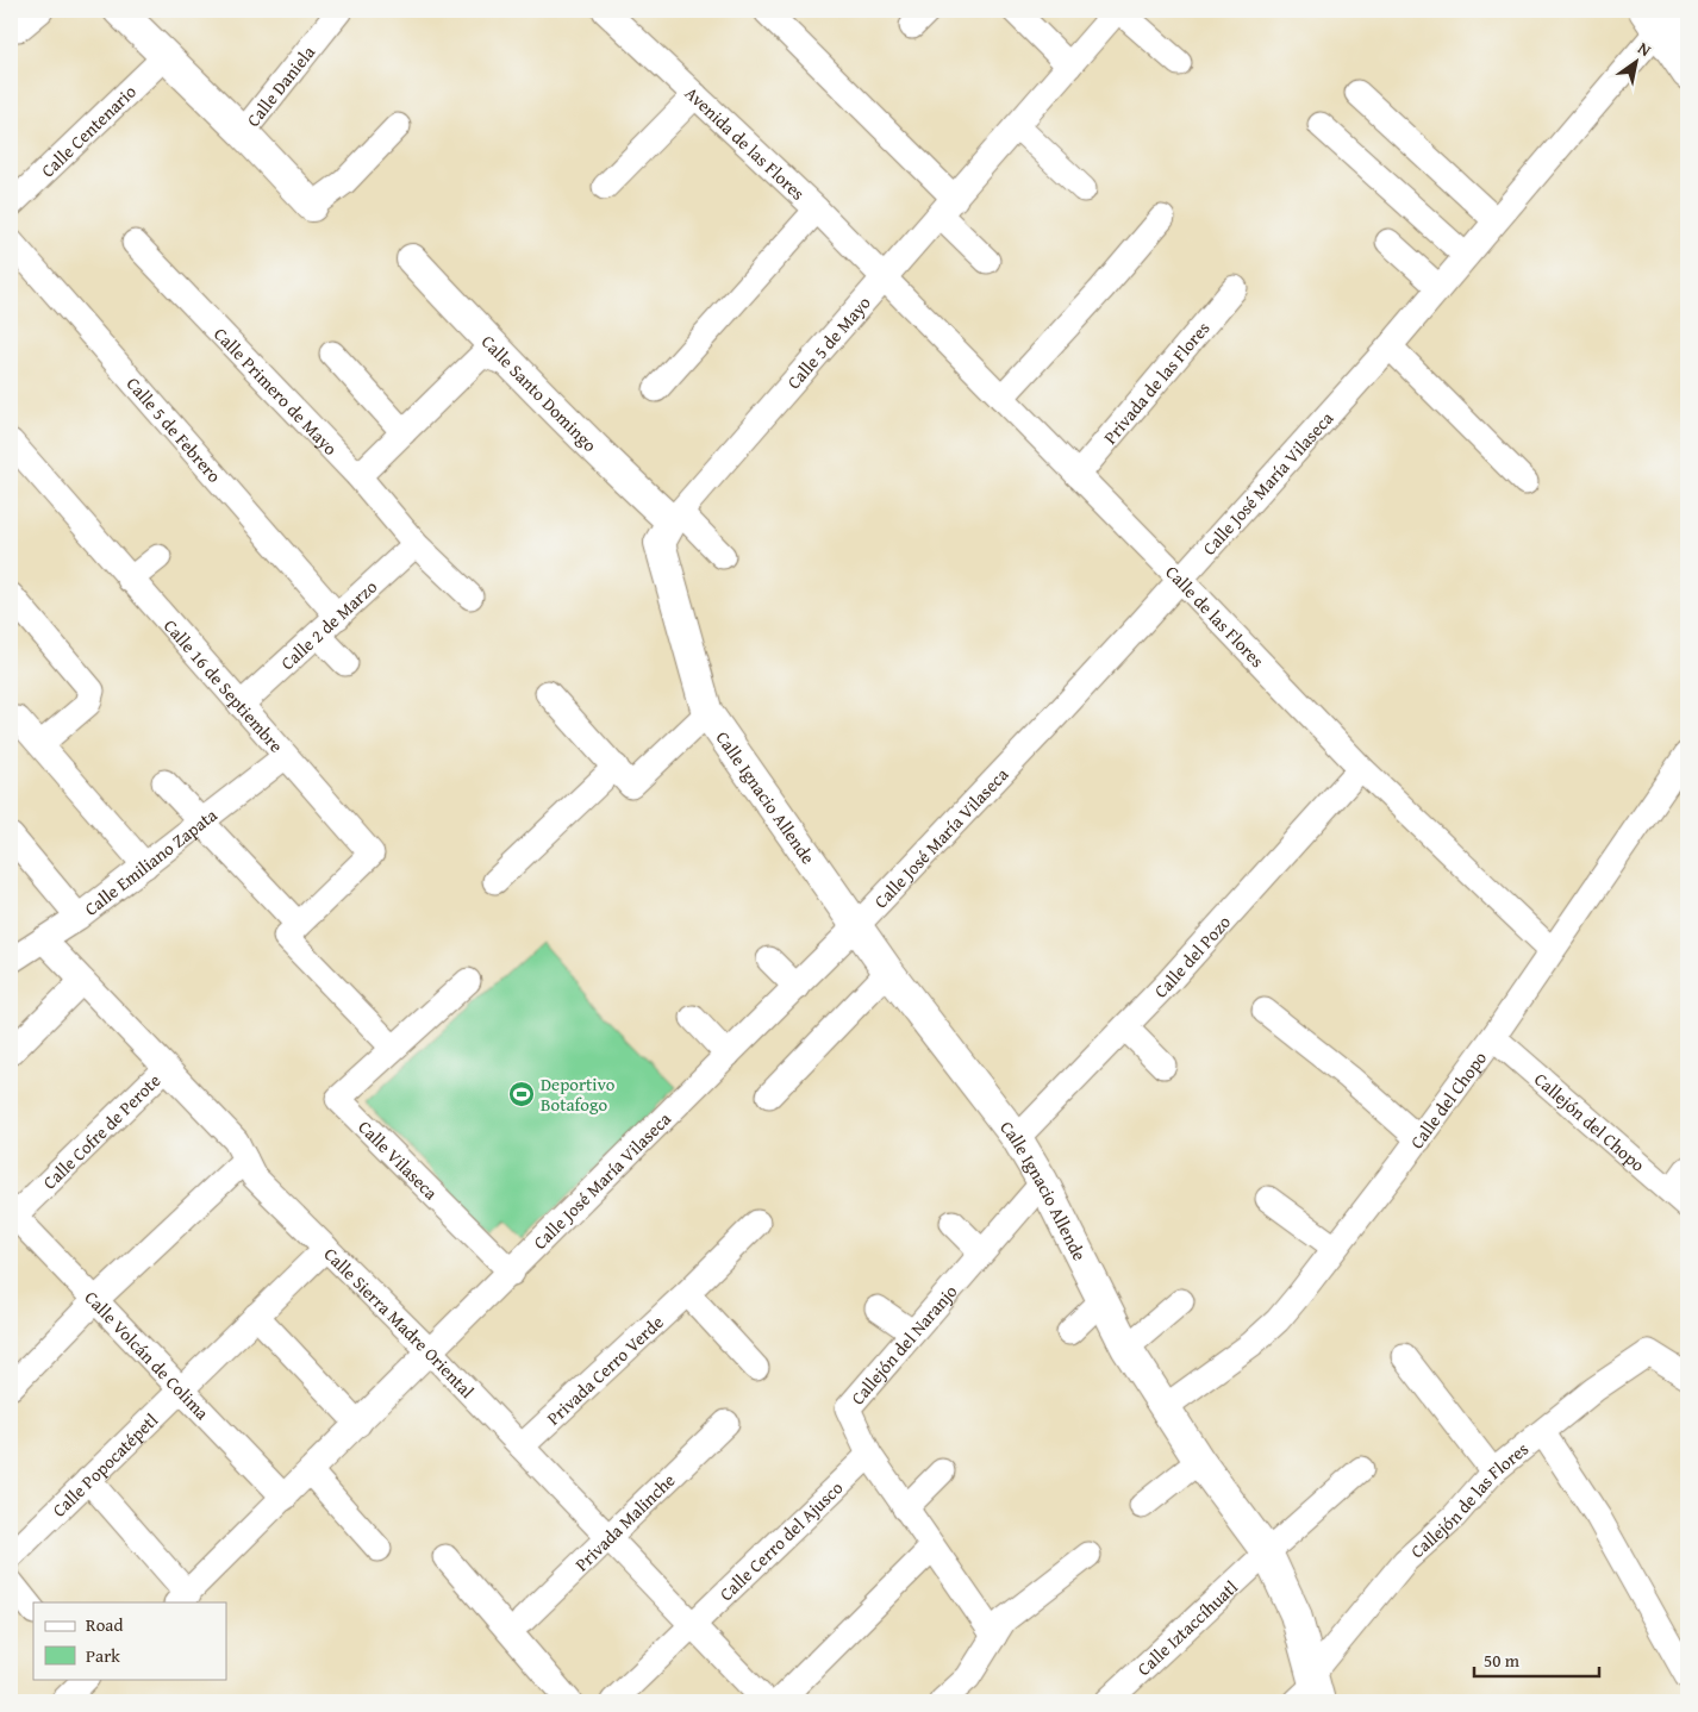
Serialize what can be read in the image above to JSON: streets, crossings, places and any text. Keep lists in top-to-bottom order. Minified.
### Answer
{"streets":{"main road":["Calle 5 de Mayo","Calle Santo Domingo","Calle Ignacio Allende"],"street":["Calle Daniela","Calle Centenario","Avenida de las Flores","Privada de las Flores","Calle Primero de Mayo","Calle 5 de Febrero","Calle José María Vilaseca","Calle de las Flores","Calle 2 de Marzo","Calle 16 de Septiembre","Calle Emiliano Zapata","Calle del Pozo","Calle del Chopo","Callejón del Chopo","Calle Cofre de Perote","Calle Vilaseca","Calle Sierra Madre Oriental","Callejón del Naranjo","Calle Volcán de Colima","Privada Cerro Verde","Calle Popocatépetl","Callejón de las Flores","Privada Malinche","Calle Cerro del Ajusco","Calle Iztaccíhuatl"]},"crossings":[["Avenida de las Flores","Calle 5 de Mayo"],["Avenida de las Flores","Calle de las Flores"],["Calle 5 de Mayo","Calle Santo Domingo"],["Calle 5 de Mayo","Calle de las Flores"],["Calle 5 de Mayo","Calle Ignacio Allende"],["Privada de las Flores","Calle de las Flores"],["Calle Primero de Mayo","Calle 2 de Marzo"],["Calle 5 de Febrero","Calle 2 de Marzo"],["Calle José María Vilaseca","Calle de las Flores"],["Calle José María Vilaseca","Calle Ignacio Allende"],["Calle José María Vilaseca","Calle Vilaseca"],["Calle José María Vilaseca","Calle Sierra Madre Oriental"],["Calle José María Vilaseca","Calle Volcán de Colima"],["Calle de las Flores","Calle del Pozo"],["Calle de las Flores","Calle del Chopo"],["Calle 2 de Marzo","Calle 16 de Septiembre"],["Calle 16 de Septiembre","Calle Emiliano Zapata"],["Calle Ignacio Allende","Calle del Pozo"],["Calle Ignacio Allende","Calle del Chopo"],["Calle Ignacio Allende","Callejón del Naranjo"],["Calle Ignacio Allende","Callejón de las Flores"],["Calle Ignacio Allende","Calle Iztaccíhuatl"],["Calle Emiliano Zapata","Calle Sierra Madre Oriental"],["Calle del Chopo","Callejón del Chopo"],["Calle Cofre de Perote","Calle Sierra Madre Oriental"],["Calle Cofre de Perote","Calle Volcán de Colima"],["Calle Sierra Madre Oriental","Privada Cerro Verde"],["Calle Sierra Madre Oriental","Calle Popocatépetl"],["Calle Sierra Madre Oriental","Privada Malinche"],["Calle Sierra Madre Oriental","Calle Cerro del Ajusco"],["Callejón del Naranjo","Calle Cerro del Ajusco"],["Calle Volcán de Colima","Calle Popocatépetl"]],"places":{"sports":["Deportivo Botafogo"]},"legend":["Road","Park"],"scale_bar":"50 m","north":"top right"}
